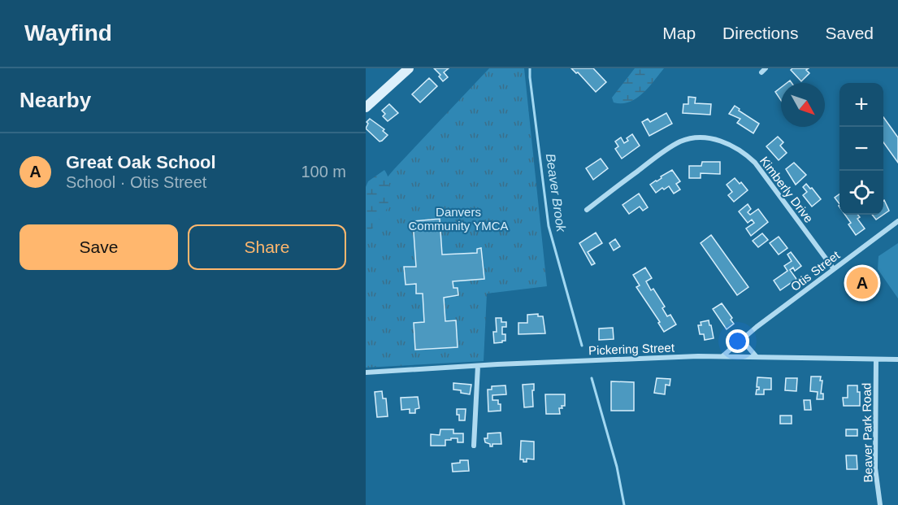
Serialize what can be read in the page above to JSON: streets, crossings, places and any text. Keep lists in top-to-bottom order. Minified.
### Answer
{"streets":{"street":["Kimberly Drive","Otis Street","Pickering Street","Beaver Park Road"]},"crossings":[["Kimberly Drive","Otis Street"],["Otis Street","Pickering Street"],["Pickering Street","Beaver Park Road"]],"water":["Beaver Brook"],"parks":["Danvers Community YMCA"],"north":"bottom right","page":{"header":"Wayfind","nav":["Map","Directions","Saved"],"heading":"Nearby","map_buttons":["+","−"],"list":[{"mark":"A","name":"Great Oak School","note":"School · Otis Street","value":"100 m"}],"buttons":["Save","Share"],"pins":"A"}}
